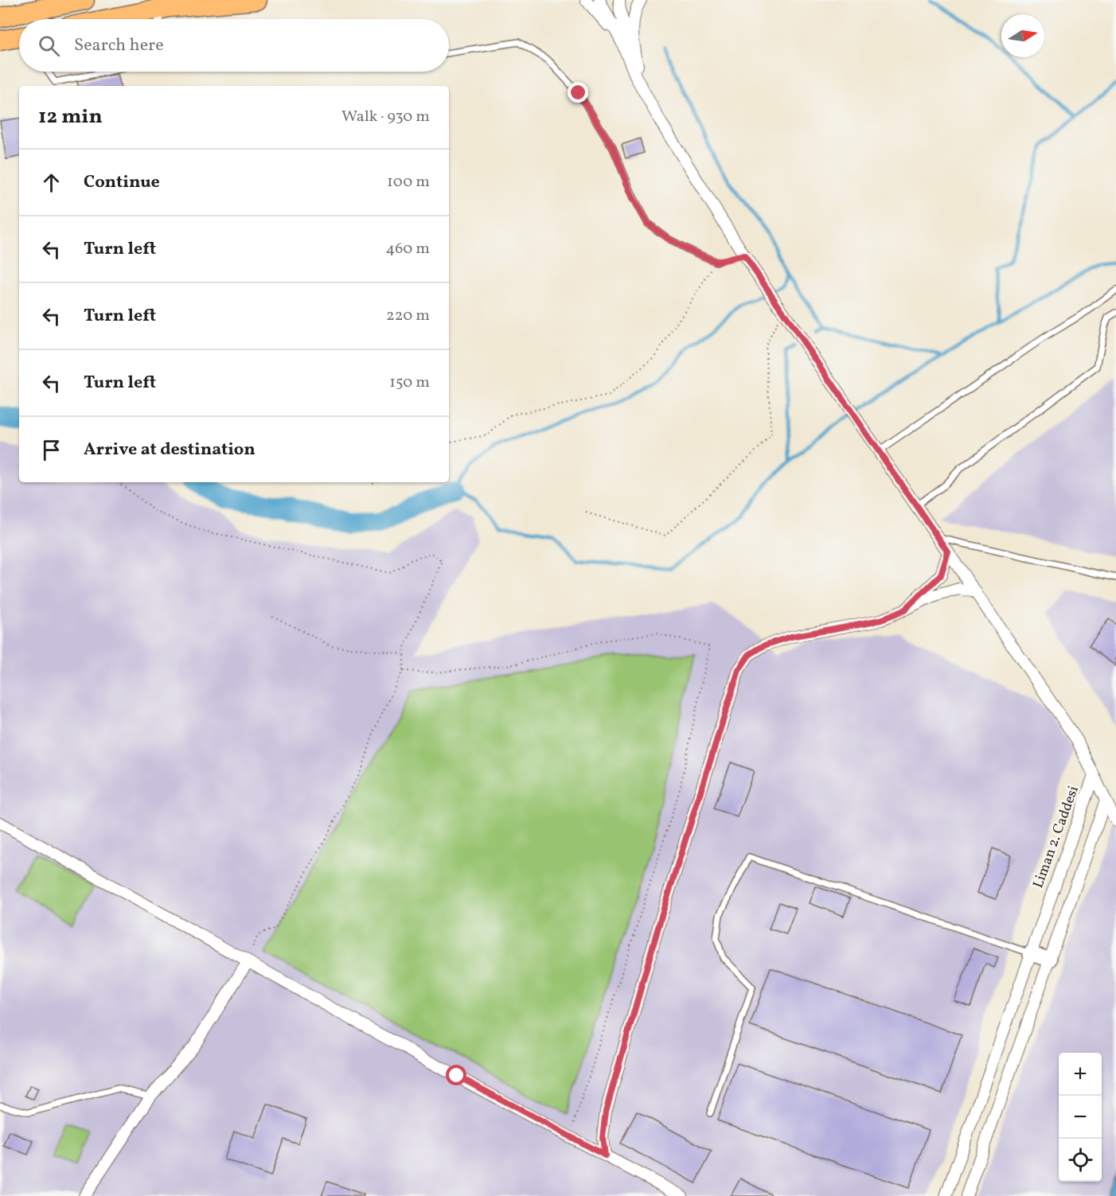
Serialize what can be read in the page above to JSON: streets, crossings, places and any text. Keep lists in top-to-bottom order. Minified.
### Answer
{"streets":{"street":["Liman 2. Caddesi"]},"north":"right","page":{"search":"Search here","heading":["12 min","Walk · 930 m"],"list":[["Continue","100 m"],["Turn left","460 m"],["Turn left","220 m"],["Turn left","150 m"],"Arrive at destination"],"map_buttons":["+","−"]}}
